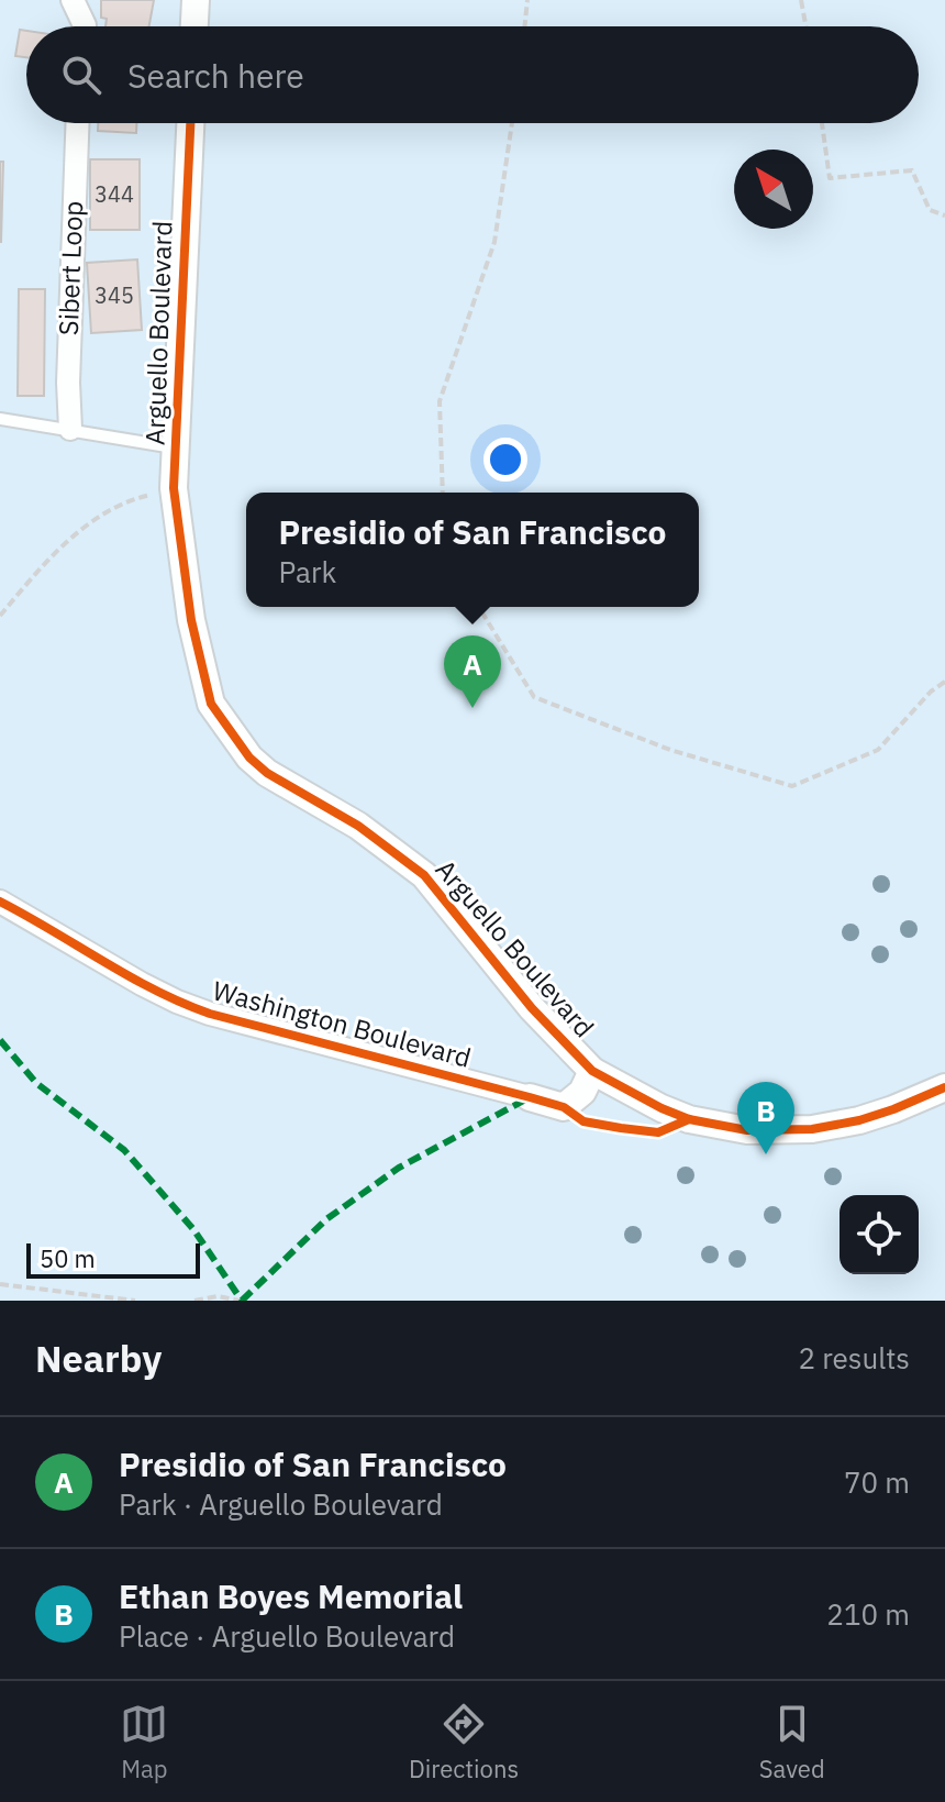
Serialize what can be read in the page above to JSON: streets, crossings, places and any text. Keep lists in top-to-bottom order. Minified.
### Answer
{"streets":{"street":["Sibert Loop","Arguello Boulevard","Washington Boulevard"]},"crossings":[["Arguello Boulevard","Washington Boulevard"]],"house_numbers":["344","345"],"scale_bar":"50 m","north":"top left","page":{"search":"Search here","popup":["Presidio of San Francisco","Park"],"pins":["A","B"],"scale":"50 m","heading":["Nearby","2 results"],"list":[{"mark":"A","name":"Presidio of San Francisco","note":"Park · Arguello Boulevard","value":"70 m"},{"mark":"B","name":"Ethan Boyes Memorial","note":"Place · Arguello Boulevard","value":"210 m"}],"nav":["Map","Directions","Saved"]}}
